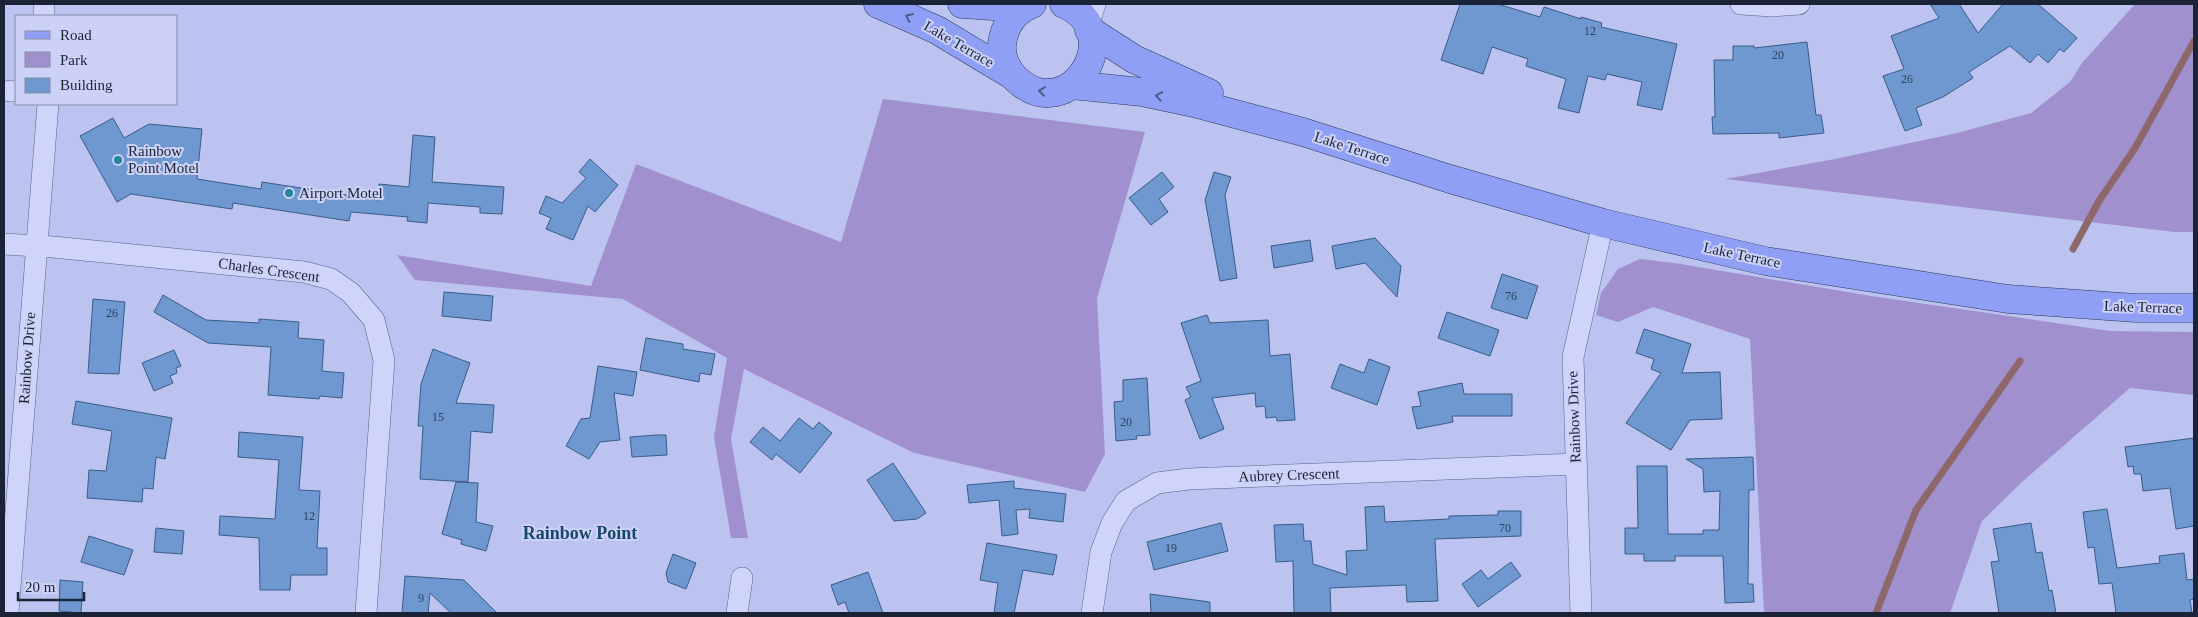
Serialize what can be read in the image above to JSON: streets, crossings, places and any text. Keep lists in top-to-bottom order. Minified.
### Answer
{"streets":{"main road":["Lake Terrace"],"street":["Charles Crescent","Rainbow Drive","Aubrey Crescent"]},"crossings":[["Lake Terrace","Rainbow Drive"],["Charles Crescent","Rainbow Drive"],["Rainbow Drive","Aubrey Crescent"]],"districts":["Rainbow Point"],"places":["Rainbow Point Motel","Airport Motel"],"house_numbers":["12","20","26","76","26","15","20","12","70","19","9"],"legend":["Road","Park","Building"],"scale_bar":"20 m"}
